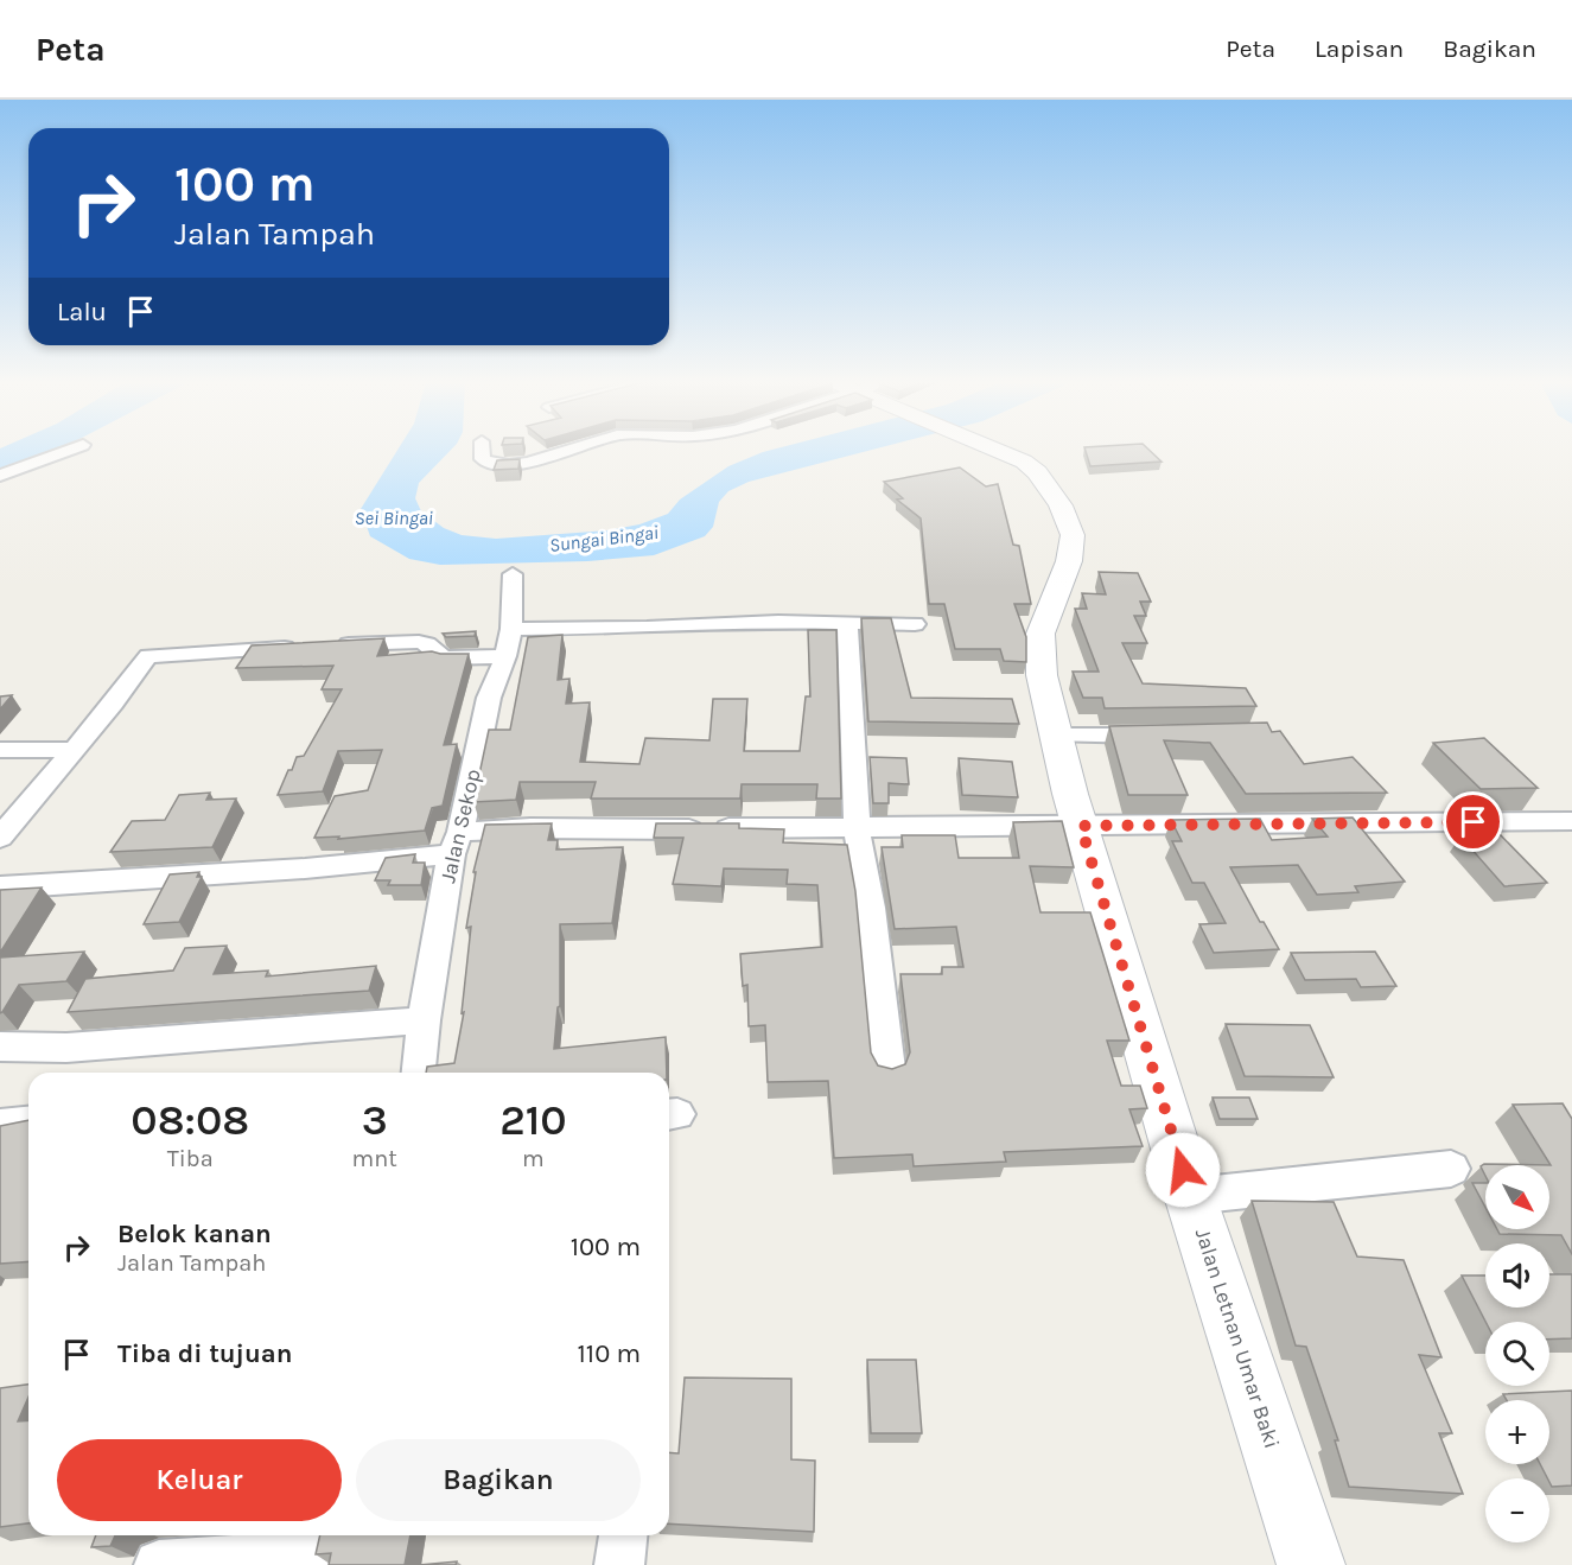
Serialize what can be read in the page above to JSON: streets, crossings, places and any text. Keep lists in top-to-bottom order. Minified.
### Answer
{"streets":{"street":["Jalan Sekop","Jalan Letnan Umar Baki"]},"water":["Sei Bingai","Sungai Bingai"],"north":"bottom right","page":{"header":"Peta","nav":["Peta","Lapisan","Bagikan"],"turn":["100 m","Jalan Tampah"],"then":"Lalu","eta":["08:08","Tiba","3","mnt","210","m"],"map_buttons":["+","−"],"list":[{"name":"Belok kanan","note":"Jalan Tampah","value":"100 m"},{"name":"Tiba di tujuan","value":"110 m"}],"buttons":["Keluar","Bagikan"]}}
